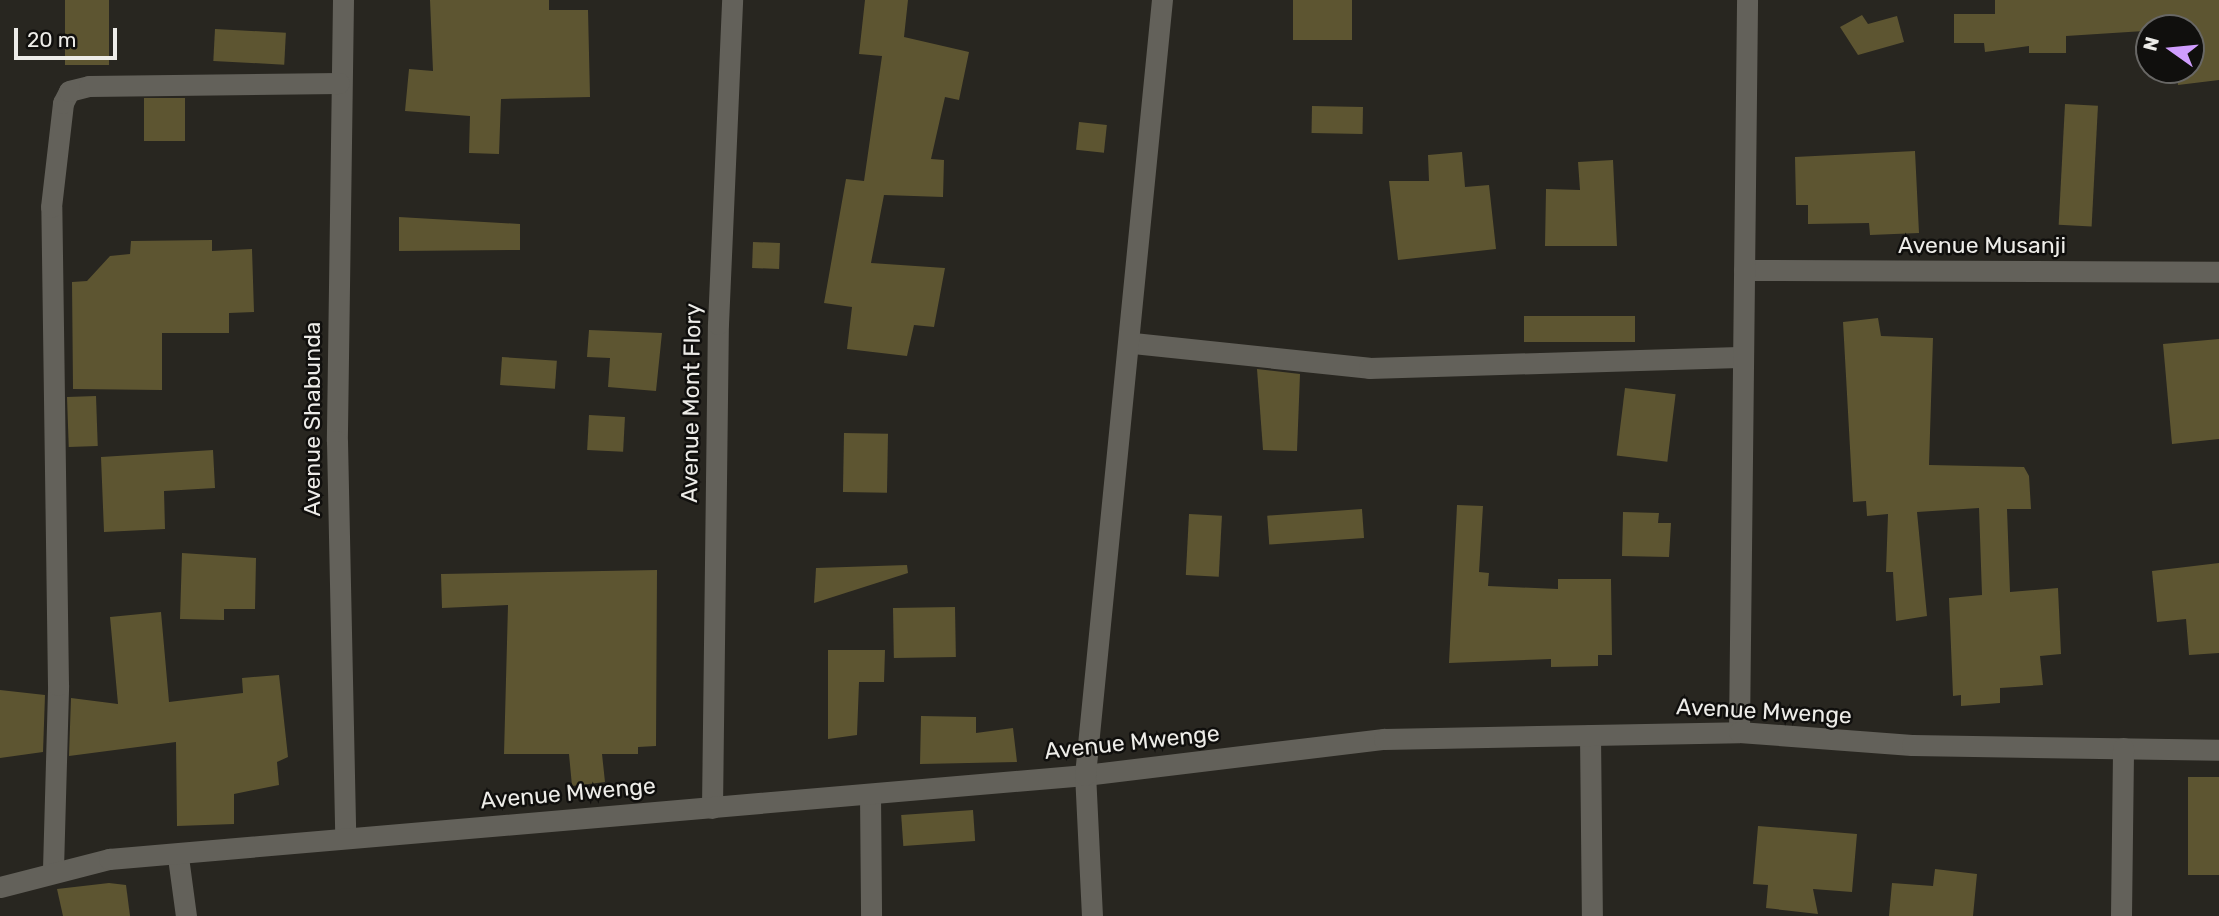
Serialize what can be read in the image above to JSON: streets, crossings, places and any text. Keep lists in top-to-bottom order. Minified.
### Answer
{"streets":{"street":["Avenue Musanji","Avenue Mont Flory","Avenue Shabunda","Avenue Mwenge"]},"crossings":[["Avenue Mont Flory","Avenue Mwenge"],["Avenue Shabunda","Avenue Mwenge"]],"scale_bar":"20 m","north":"left"}
